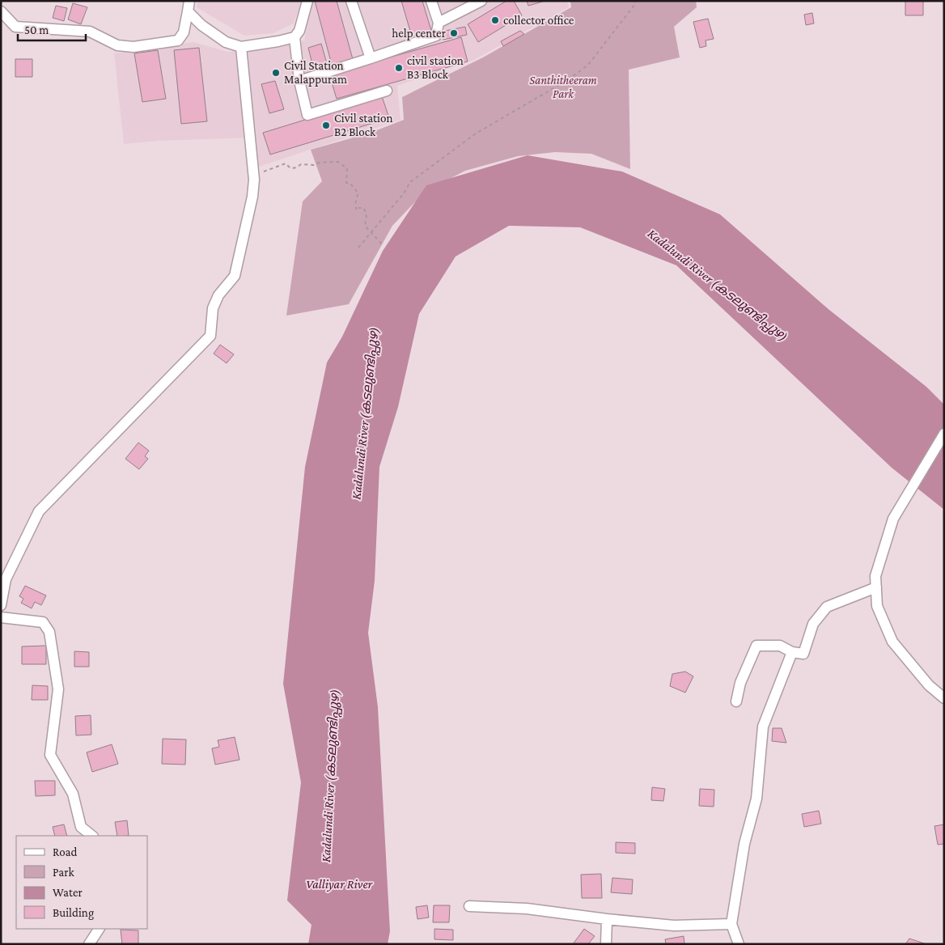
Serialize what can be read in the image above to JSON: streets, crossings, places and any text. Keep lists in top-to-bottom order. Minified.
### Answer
{"water":["Kadalundi River (കടലുണ്ടിപ്പുഴ)","Valliyar River"],"parks":["Santhitheeram Park"],"places":["collector office","help center","civil station B3 Block","Civil Station Malappuram","Civil station B2 Block"],"legend":["Road","Park","Water","Building"],"scale_bar":"50 m"}
